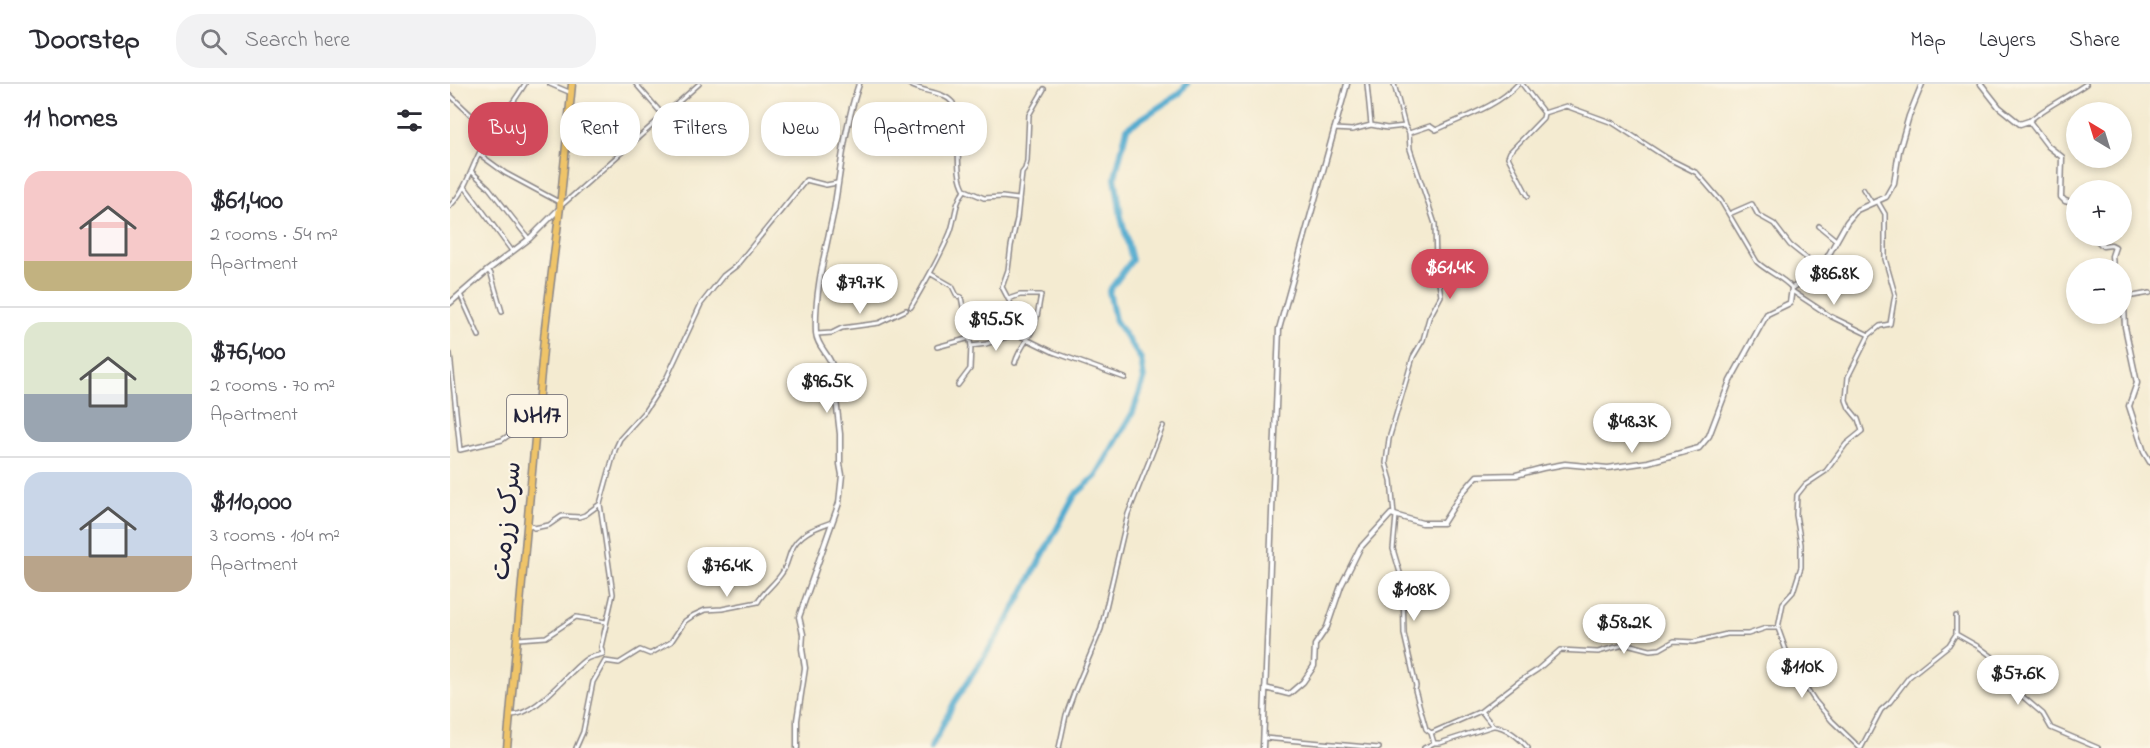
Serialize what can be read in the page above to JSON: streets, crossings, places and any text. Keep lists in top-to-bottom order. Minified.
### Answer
{"streets":{"highway":["NH17","سرک زرمت"]},"north":"top left","page":{"header":"Doorstep","search":"Search here","nav":["Map","Layers","Share"],"heading":"11 homes","map_buttons":["+","−"],"chip":["Buy","Rent","Filters","New","Apartment"],"list":[{"name":"$61,400","note":"2 rooms · 54 m² · Apartment"},{"name":"$76,400","note":"2 rooms · 70 m² · Apartment"},{"name":"$110,000","note":"3 rooms · 104 m² · Apartment"}],"price":["$61.4K","$86.8K","$79.7K","$95.5K","$96.5K","$48.3K","$76.4K","$108K","$58.2K","$110K","$57.6K"]}}
